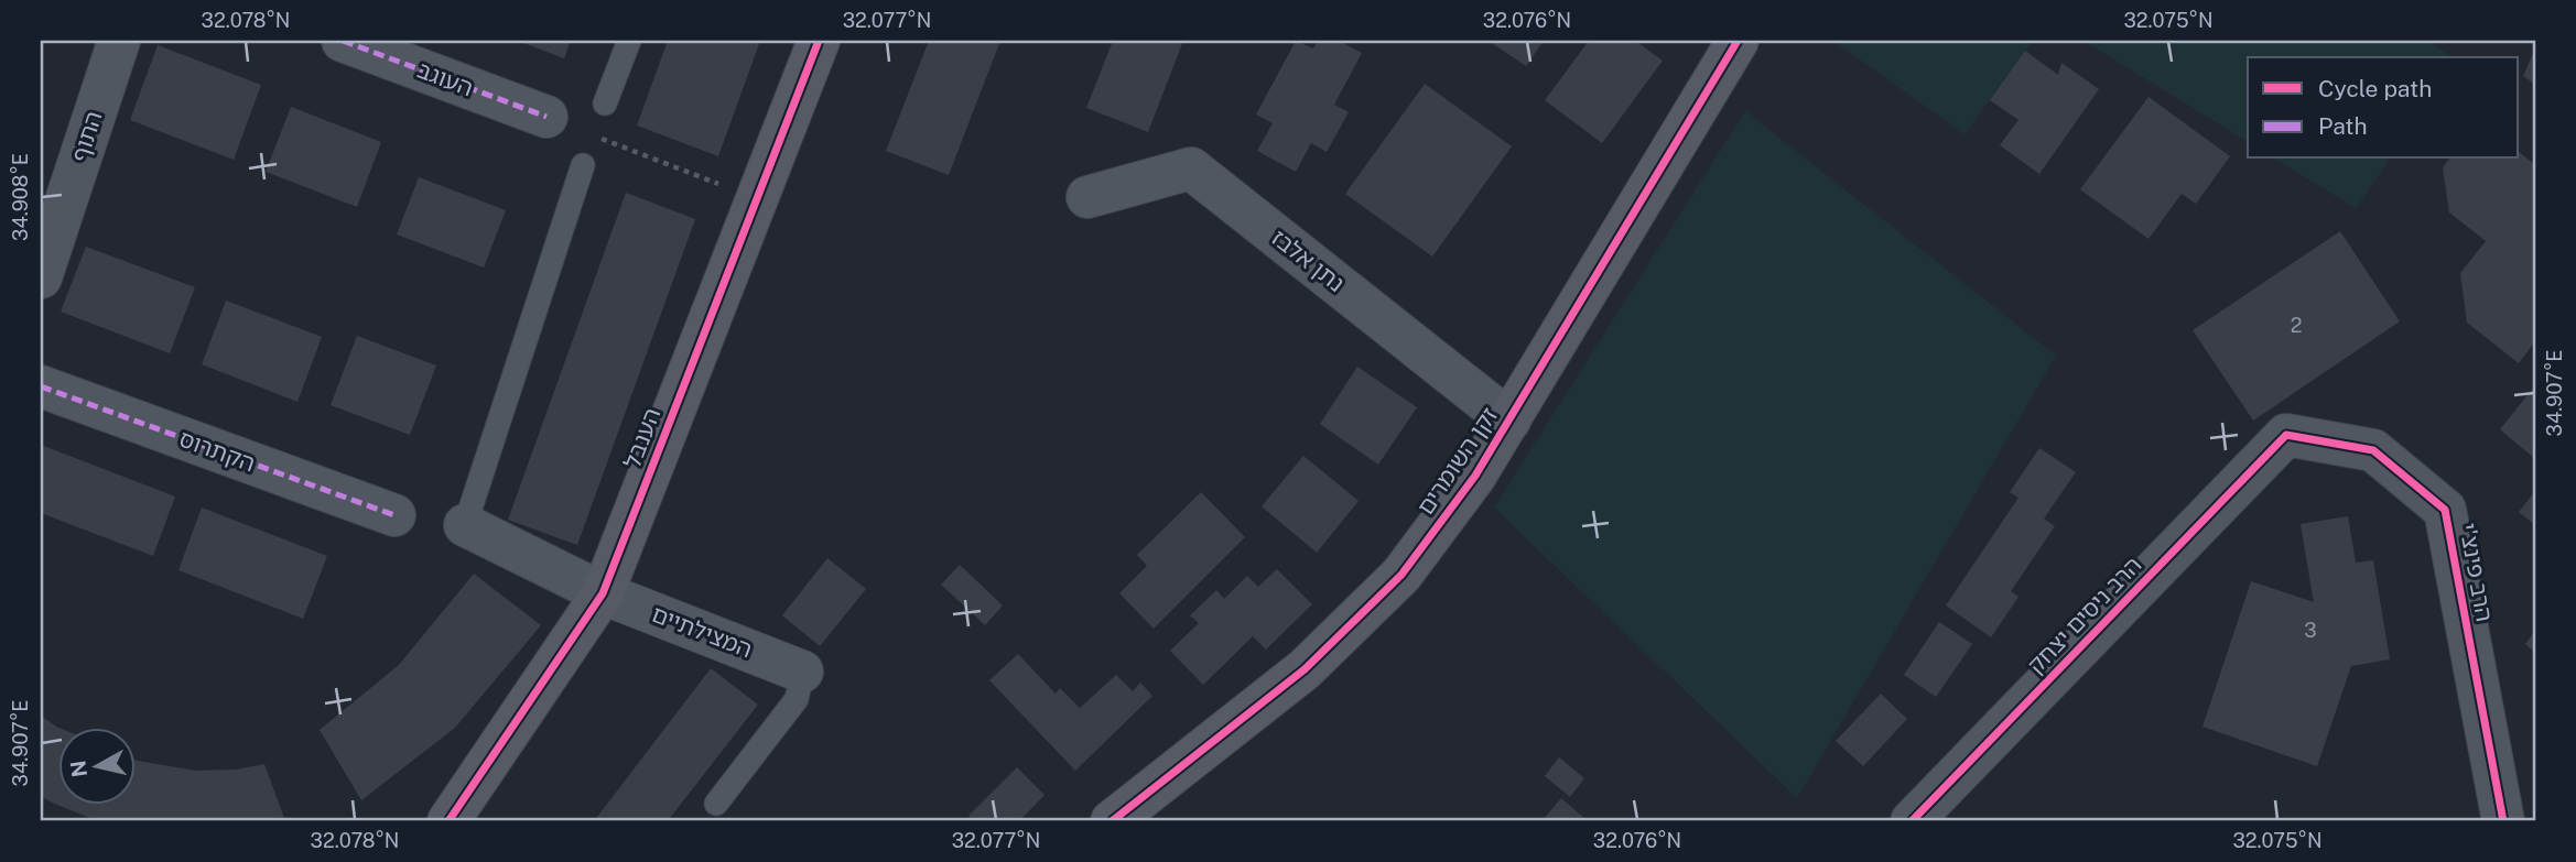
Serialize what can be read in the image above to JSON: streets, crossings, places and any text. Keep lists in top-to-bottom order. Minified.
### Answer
{"streets":{"street":["העוגב","התוף","נתן אלבז","הענבל","הקתרוס","זקן השומרים","הרב פינצ'י","הרב ניסים יצחק","המצילתיים"]},"crossings":[["נתן אלבז","זקן השומרים"],["הענבל","המצילתיים"],["הרב פינצ'י","הרב ניסים יצחק"]],"house_numbers":["2","3"],"legend":["Cycle path","Path"],"north":"left","coordinates":["32.078°N","32.077°N","32.076°N","32.075°N","34.908°E","34.907°E"]}
